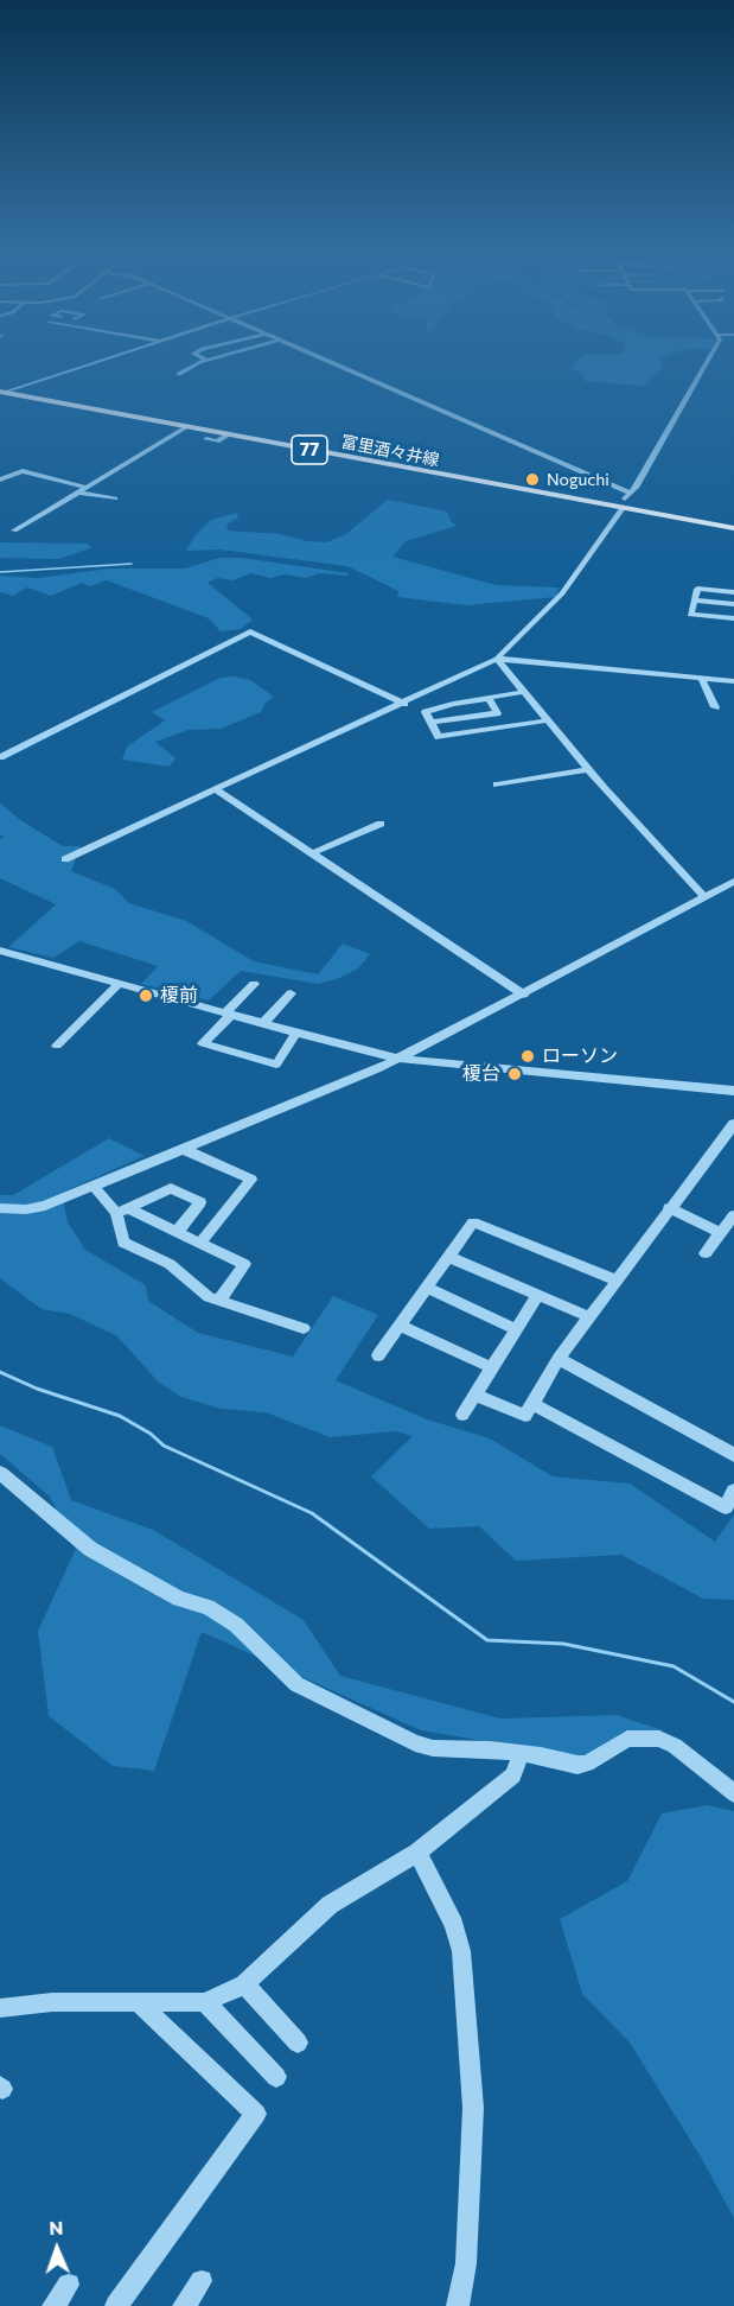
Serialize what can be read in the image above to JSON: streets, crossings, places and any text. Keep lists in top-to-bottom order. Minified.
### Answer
{"streets":{"main road":["77","富里酒々井線"]},"places":["Noguchi","榎前","ローソン","榎台"],"north":"top"}
